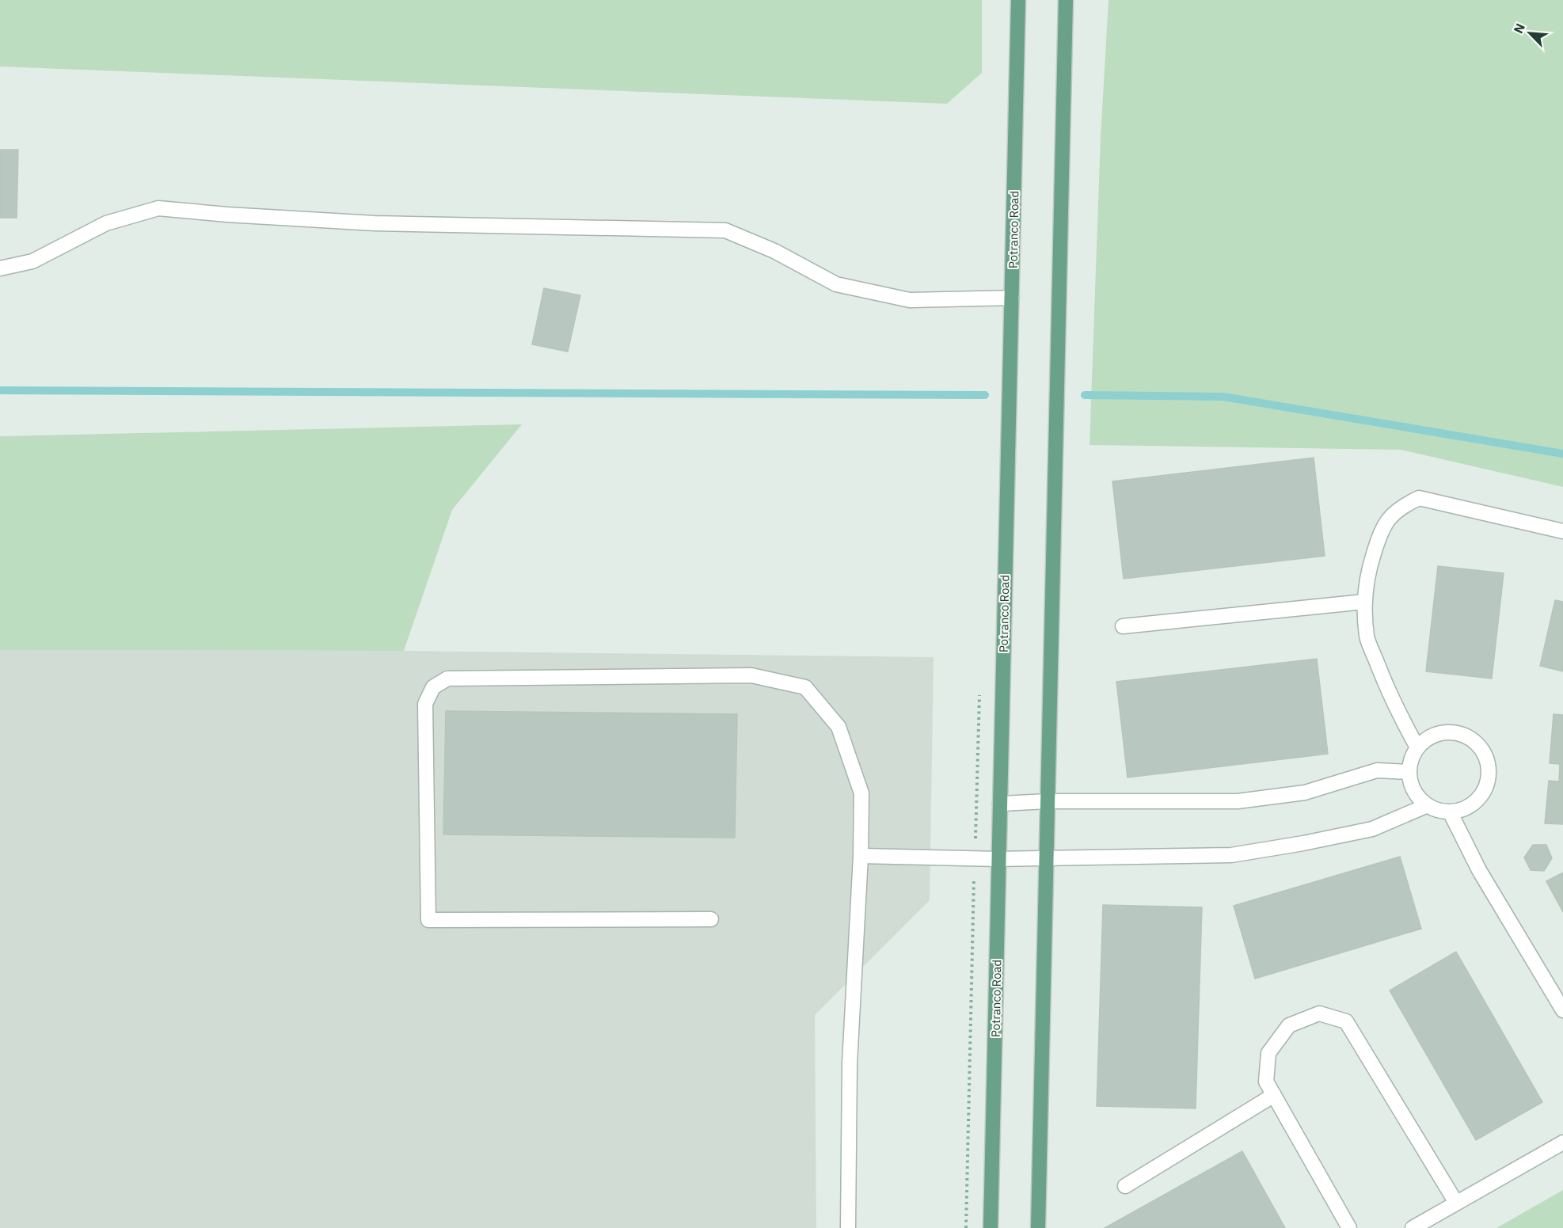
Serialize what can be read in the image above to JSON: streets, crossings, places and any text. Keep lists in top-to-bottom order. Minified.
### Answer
{"streets":{"main road":["Potranco Road"]},"north":"top left"}
